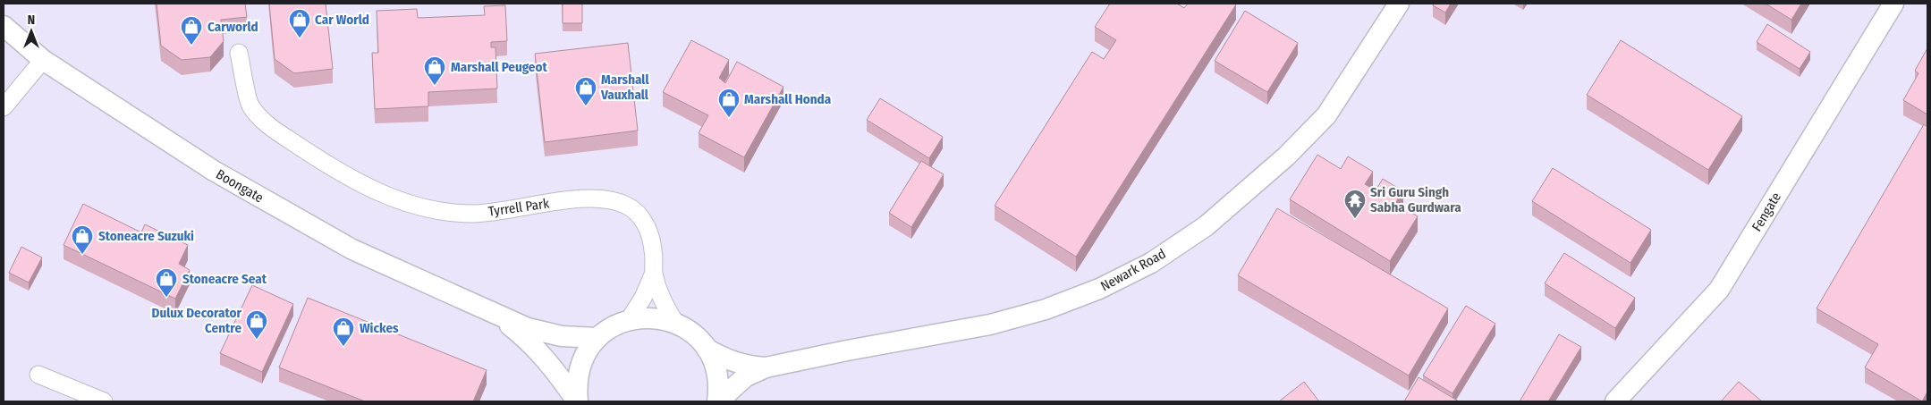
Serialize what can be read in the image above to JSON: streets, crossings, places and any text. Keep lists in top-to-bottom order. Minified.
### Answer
{"streets":{"street":["Boongate","Tyrrell Park","Fengate","Newark Road"]},"places":{"shop":["Car World","Carworld","Marshall Peugeot","Marshall Vauxhall","Marshall Honda","Stoneacre Suzuki","Stoneacre Seat","Dulux Decorator Centre","Wickes"],"temple":["Sri Guru Singh Sabha Gurdwara"]},"north":"top"}
